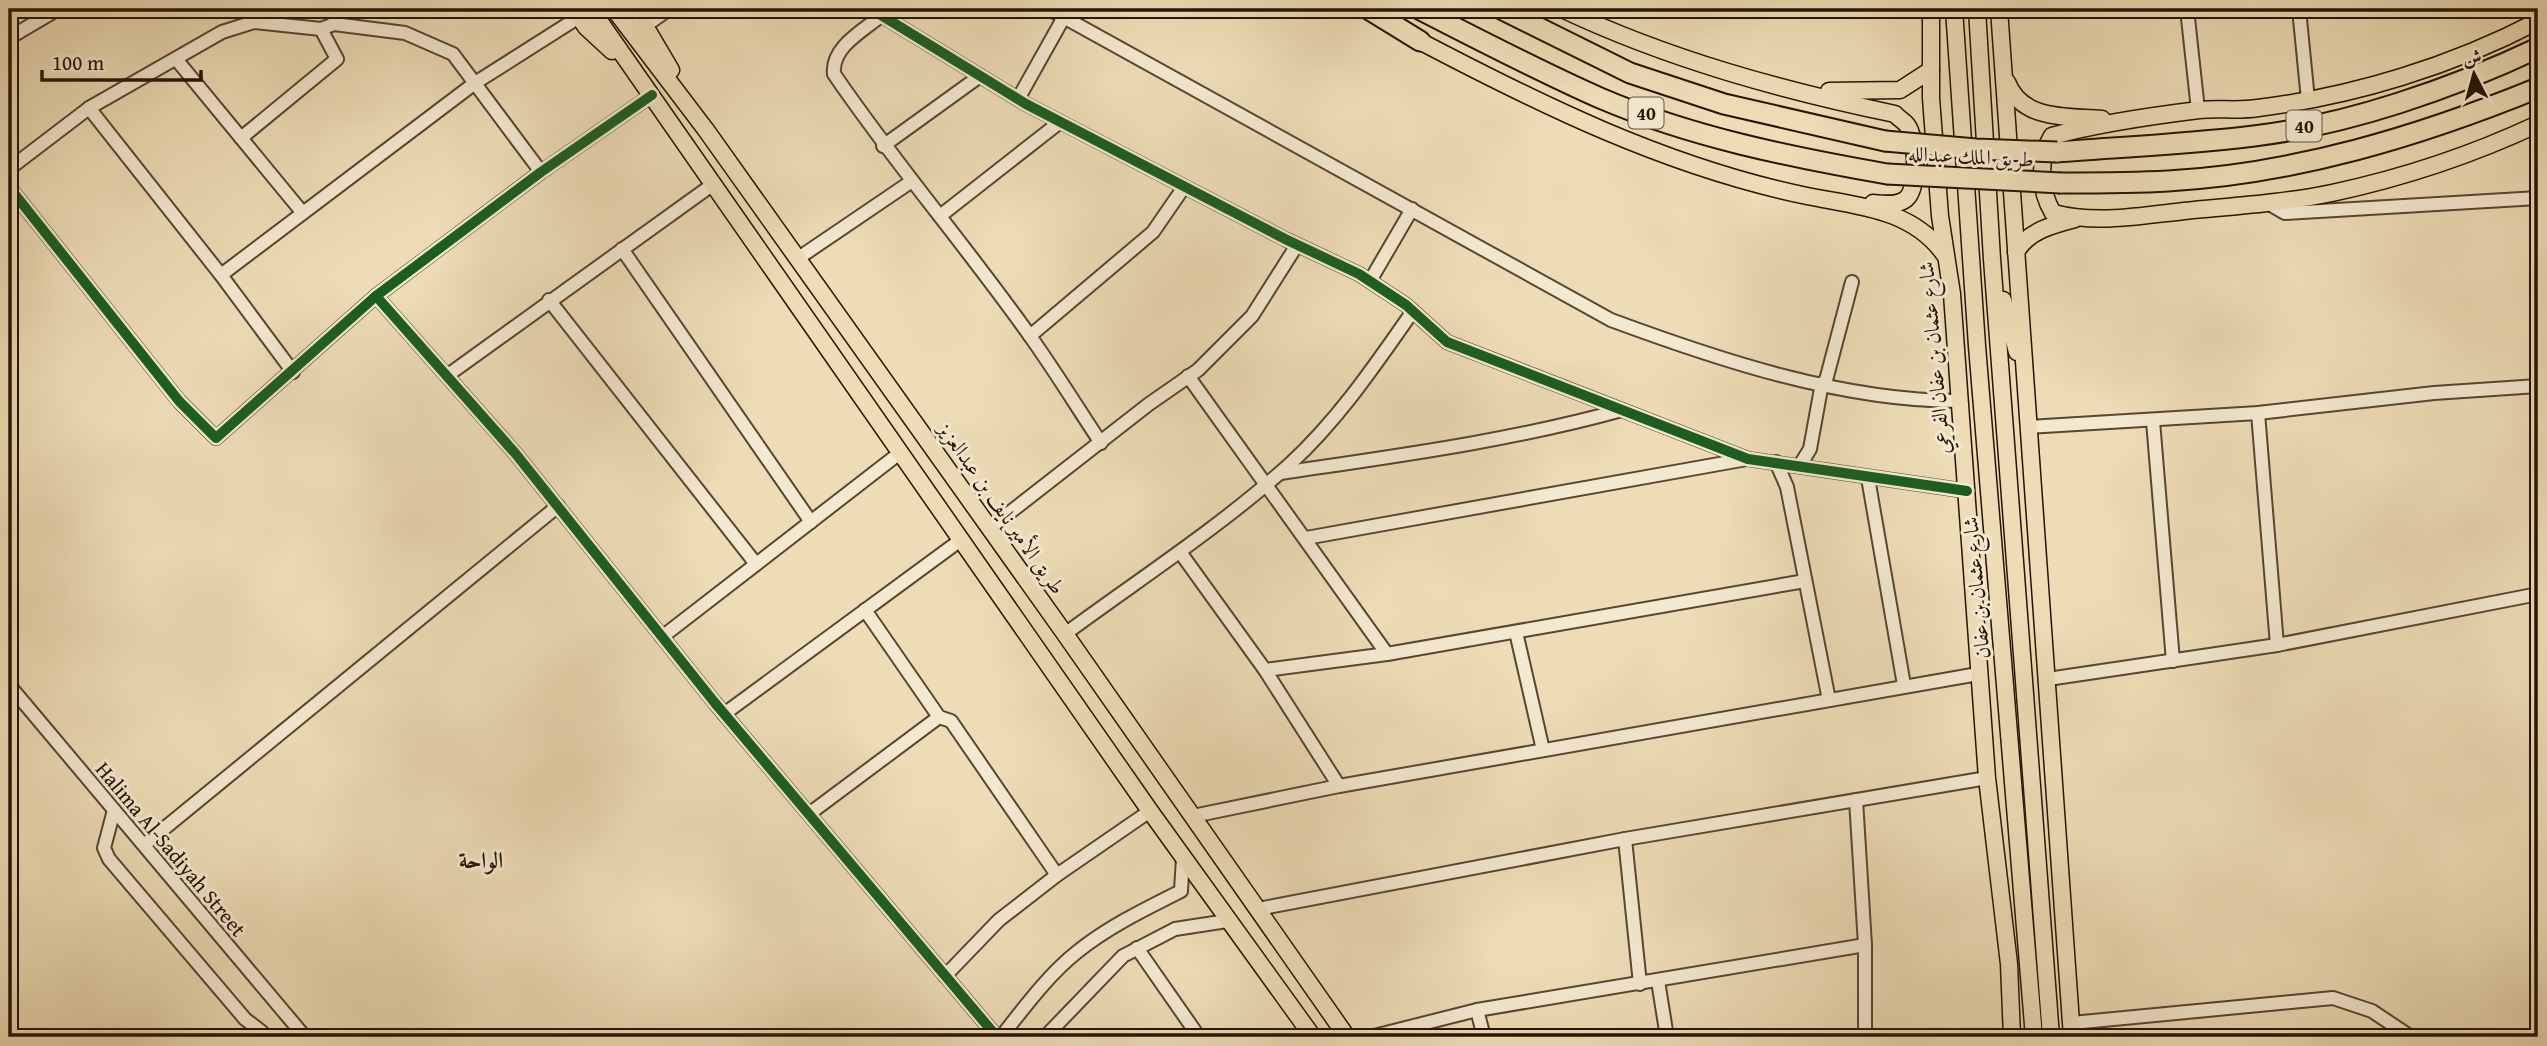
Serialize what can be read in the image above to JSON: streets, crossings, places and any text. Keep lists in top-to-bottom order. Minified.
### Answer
{"streets":{"highway":["40","طريق الملك عبدالله"],"main road":["شارع عثمان بن عفان الفرعي","طريق الأمير نايف بن عبدالعزيز","شارع عثمان بن عفان"],"street":["Halima Al-Sadiyah Street"]},"districts":["الواحة"],"scale_bar":"100 m","north":"top"}
